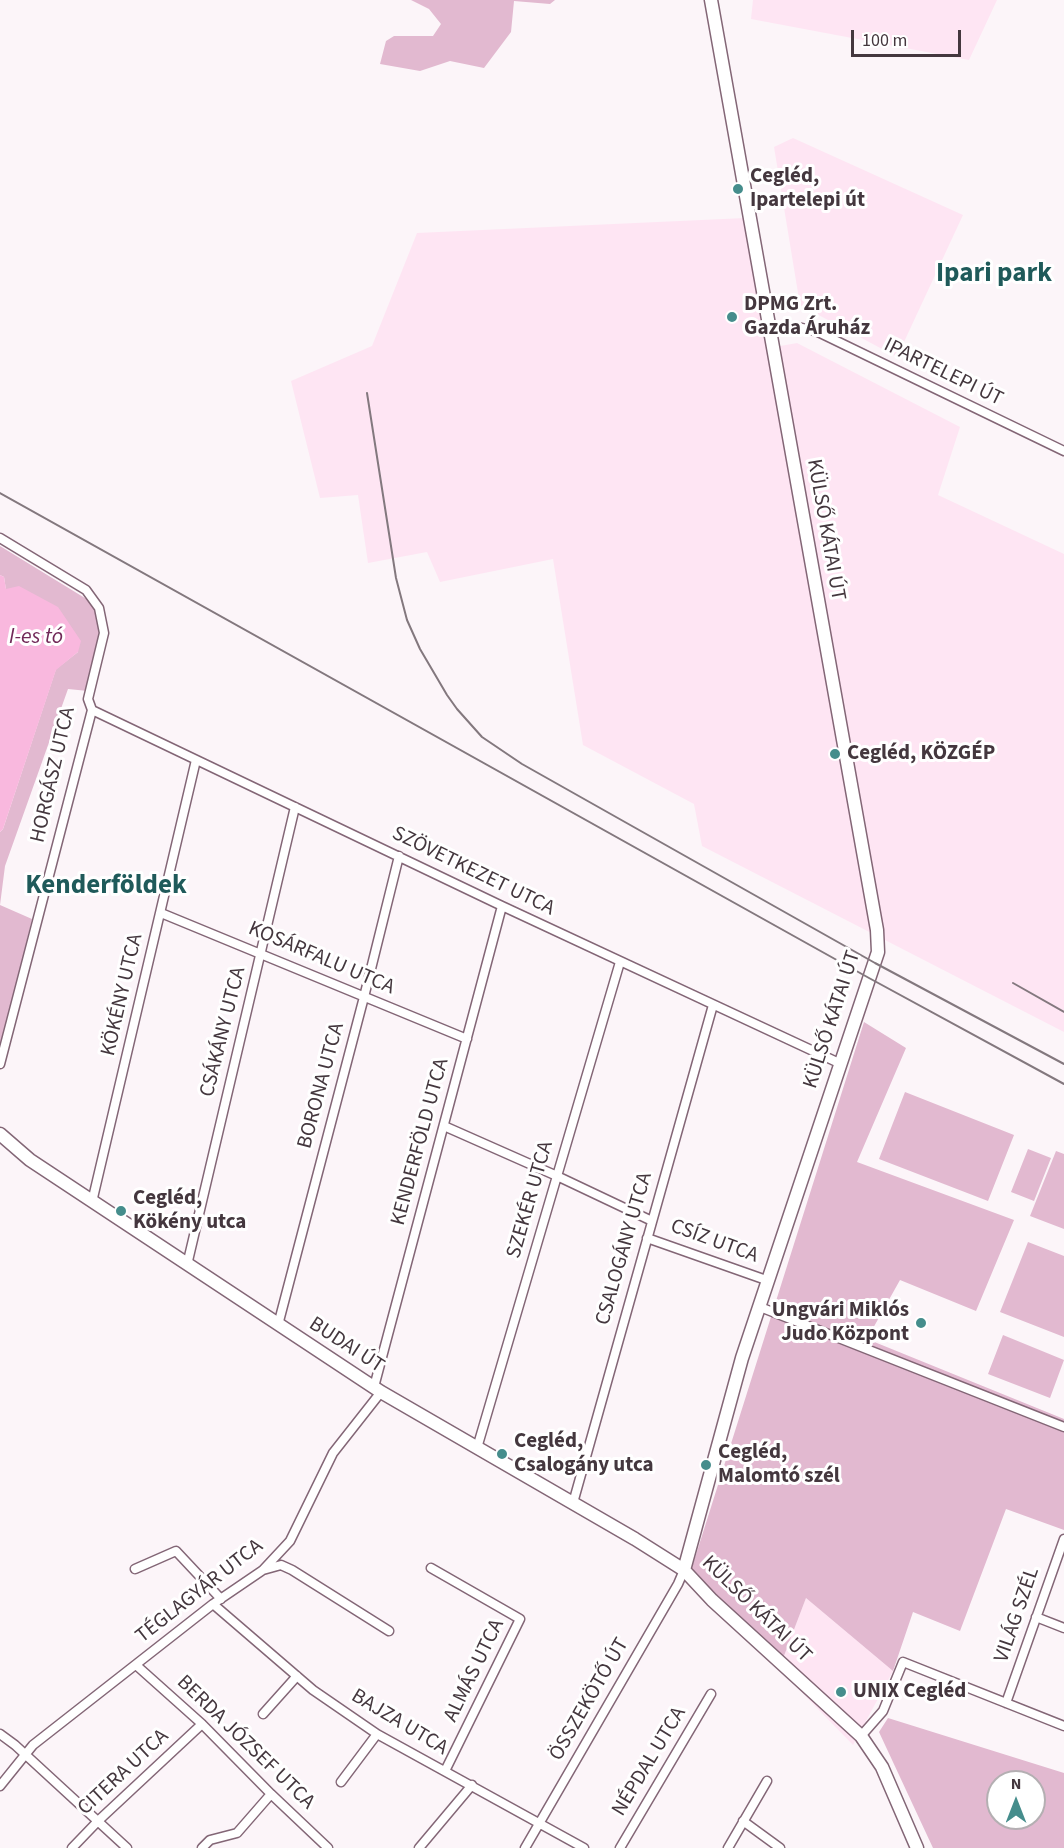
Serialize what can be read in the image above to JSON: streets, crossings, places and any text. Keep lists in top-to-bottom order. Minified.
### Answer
{"streets":{"main road":["KÜLSŐ KÁTAI ÚT","BUDAI ÚT"],"street":["IPARTELEPI ÚT","HORGÁSZ UTCA","SZÖVETKEZET UTCA","KOSÁRFALU UTCA","KÖKÉNY UTCA","CSÁKÁNY UTCA","BORONA UTCA","KENDERFÖLD UTCA","SZEKÉR UTCA","CSÍZ UTCA","CSALOGÁNY UTCA","TÉGLAGYÁR UTCA","VILÁG SZÉL","ALMÁS UTCA","ÖSSZEKÖTŐ ÚT","BAJZA UTCA","BERDA JÓZSEF UTCA","NÉPDAL UTCA","CITERA UTCA"]},"crossings":[["IPARTELEPI ÚT","KÜLSŐ KÁTAI ÚT"],["KÜLSŐ KÁTAI ÚT","SZÖVETKEZET UTCA"],["KÜLSŐ KÁTAI ÚT","CSÍZ UTCA"],["KÜLSŐ KÁTAI ÚT","BUDAI ÚT"],["KÜLSŐ KÁTAI ÚT","ÖSSZEKÖTŐ ÚT"],["HORGÁSZ UTCA","SZÖVETKEZET UTCA"],["SZÖVETKEZET UTCA","KÖKÉNY UTCA"],["SZÖVETKEZET UTCA","CSÁKÁNY UTCA"],["SZÖVETKEZET UTCA","BORONA UTCA"],["SZÖVETKEZET UTCA","KENDERFÖLD UTCA"],["SZÖVETKEZET UTCA","SZEKÉR UTCA"],["SZÖVETKEZET UTCA","CSALOGÁNY UTCA"],["KOSÁRFALU UTCA","KÖKÉNY UTCA"],["KOSÁRFALU UTCA","CSÁKÁNY UTCA"],["KOSÁRFALU UTCA","BORONA UTCA"],["KOSÁRFALU UTCA","KENDERFÖLD UTCA"],["KÖKÉNY UTCA","BUDAI ÚT"],["CSÁKÁNY UTCA","BUDAI ÚT"],["BORONA UTCA","BUDAI ÚT"],["KENDERFÖLD UTCA","BUDAI ÚT"],["KENDERFÖLD UTCA","TÉGLAGYÁR UTCA"],["SZEKÉR UTCA","BUDAI ÚT"],["CSÍZ UTCA","CSALOGÁNY UTCA"],["CSALOGÁNY UTCA","BUDAI ÚT"],["BUDAI ÚT","TÉGLAGYÁR UTCA"],["BUDAI ÚT","ÖSSZEKÖTŐ ÚT"],["TÉGLAGYÁR UTCA","BAJZA UTCA"],["TÉGLAGYÁR UTCA","BERDA JÓZSEF UTCA"],["ALMÁS UTCA","BAJZA UTCA"],["ÖSSZEKÖTŐ ÚT","BAJZA UTCA"],["BERDA JÓZSEF UTCA","CITERA UTCA"]],"districts":["Ipari park","Kenderföldek"],"water":["I-es tó"],"places":["Cegléd, Ipartelepi út","DPMG Zrt. Gazda Áruház","Cegléd, KÖZGÉP","Cegléd, Kökény utca","Ungvári Miklós Judo Központ","Cegléd, Csalogány utca","Cegléd, Malomtó szél","UNIX Cegléd"],"scale_bar":"100 m","north":"top"}
